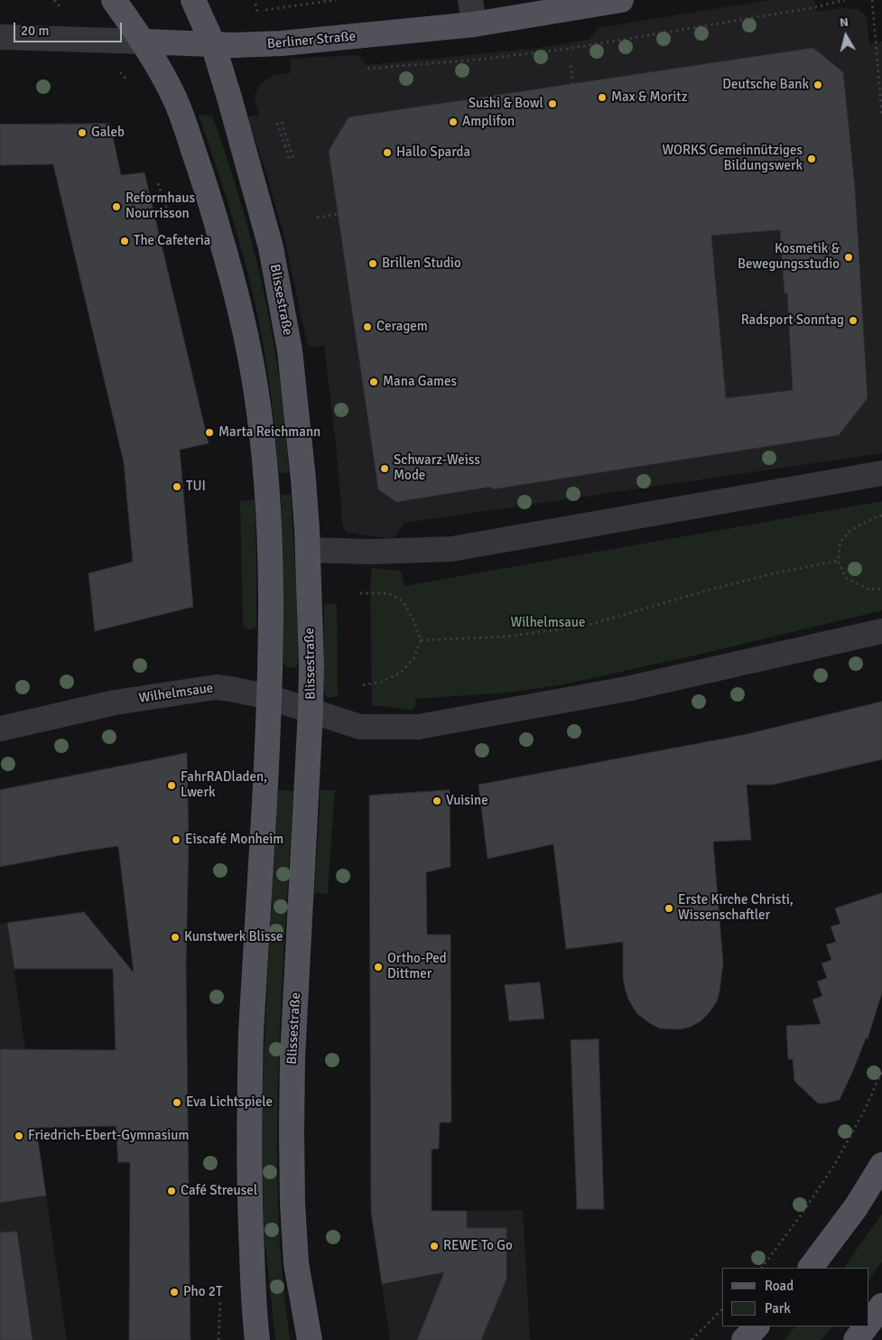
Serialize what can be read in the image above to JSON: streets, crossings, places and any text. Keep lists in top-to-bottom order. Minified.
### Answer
{"streets":{"main road":["Berliner Straße","Blissestraße"],"street":["Wilhelmsaue"]},"crossings":[["Berliner Straße","Blissestraße"],["Blissestraße","Wilhelmsaue"]],"parks":["Wilhelmsaue"],"places":["Deutsche Bank","Max & Moritz","Sushi & Bowl","Amplifon","Galeb","Hallo Sparda","WORKS Gemeinnütziges Bildungswerk","Reformhaus Nourrisson","The Cafeteria","Kosmetik & Bewegungsstudio","Brillen Studio","Radsport Sonntag","Ceragem","Mana Games","Marta Reichmann","Schwarz-Weiss Mode","TUI","FahrRADladen, Lwerk","Vuisine","Eiscafé Monheim","Erste Kirche Christi, Wissenschaftler","Kunstwerk Blisse","Ortho-Ped Dittmer","Eva Lichtspiele","Friedrich-Ebert-Gymnasium","Café Streusel","REWE To Go","Pho 2T"],"legend":["Road","Park"],"scale_bar":"20 m","north":"top"}
